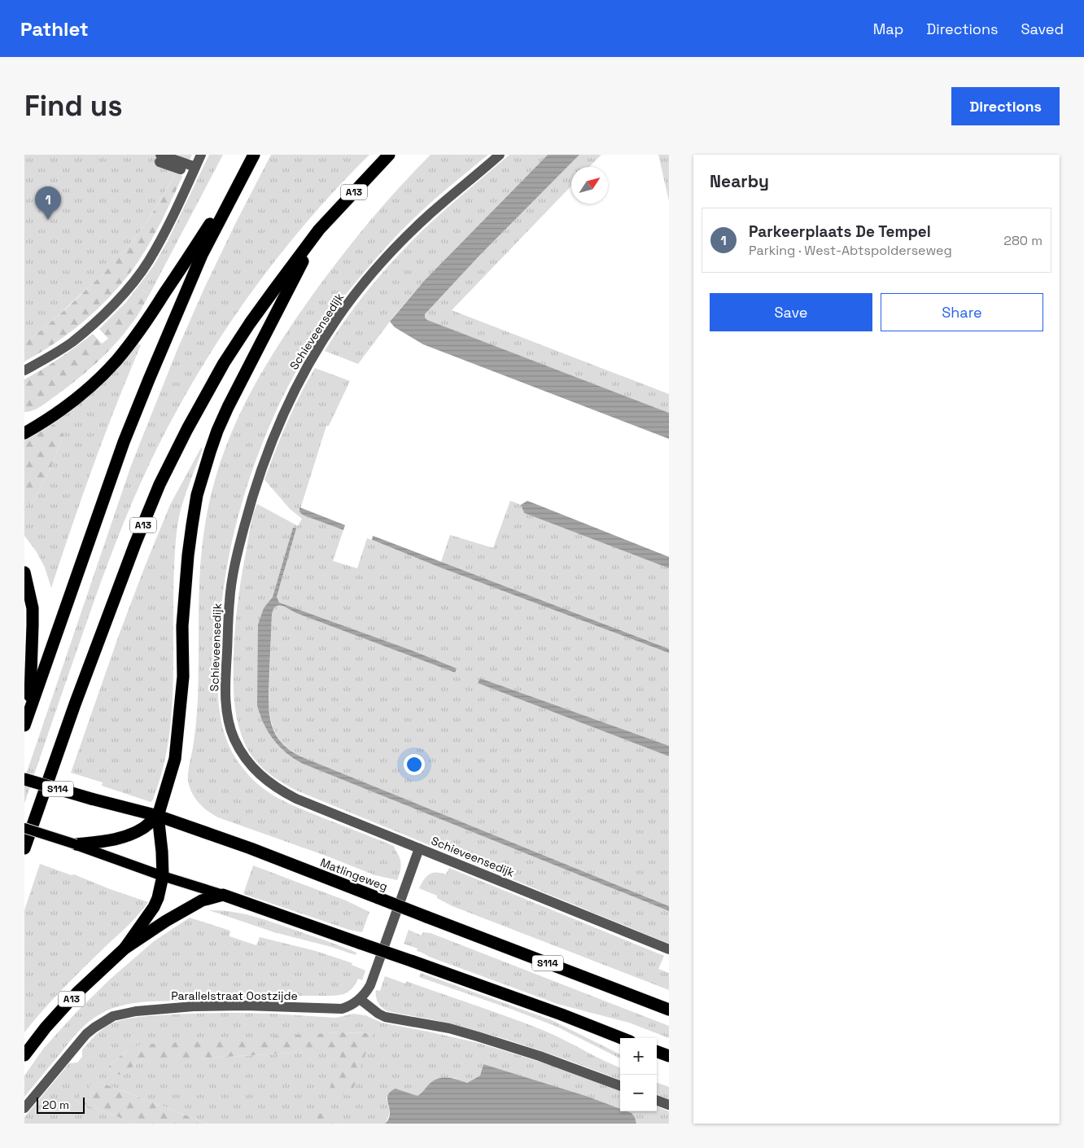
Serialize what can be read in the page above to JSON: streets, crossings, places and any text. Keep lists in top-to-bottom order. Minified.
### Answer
{"streets":{"highway":["A13","S114","Matlingeweg"],"street":["Schieveensedijk","Parallelstraat Oostzijde"]},"crossings":[["A13","Matlingeweg"],["Schieveensedijk","Parallelstraat Oostzijde"]],"scale_bar":"20 m","north":"top right","page":{"header":"Pathlet","nav":["Map","Directions","Saved"],"buttons":["Directions",["Save","Share"]],"title":"Find us","heading":"Nearby","pins":"1","list":[{"mark":"1","name":"Parkeerplaats De Tempel","note":"Parking · West-Abtspolderseweg","value":"280 m"}],"map_buttons":["+","−"],"scale":"20 m"}}
